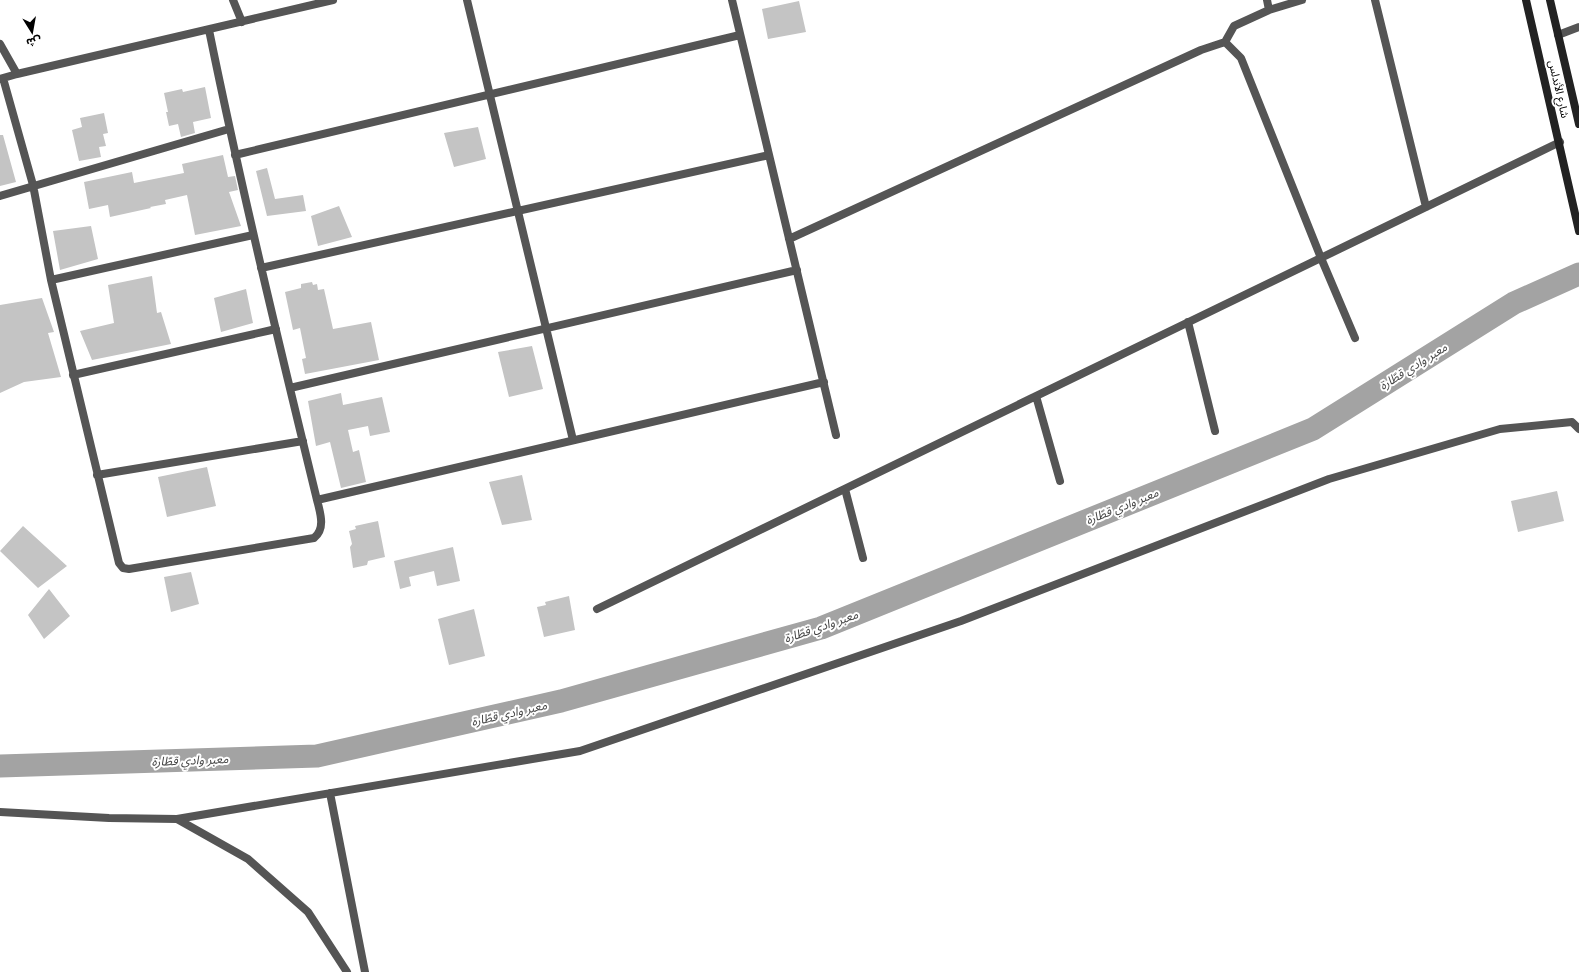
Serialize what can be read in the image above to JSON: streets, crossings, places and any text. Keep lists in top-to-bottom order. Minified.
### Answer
{"streets":{"main road":["شارع الأندلس"]},"water":["معبر وادي قطّارة"],"north":"bottom"}
